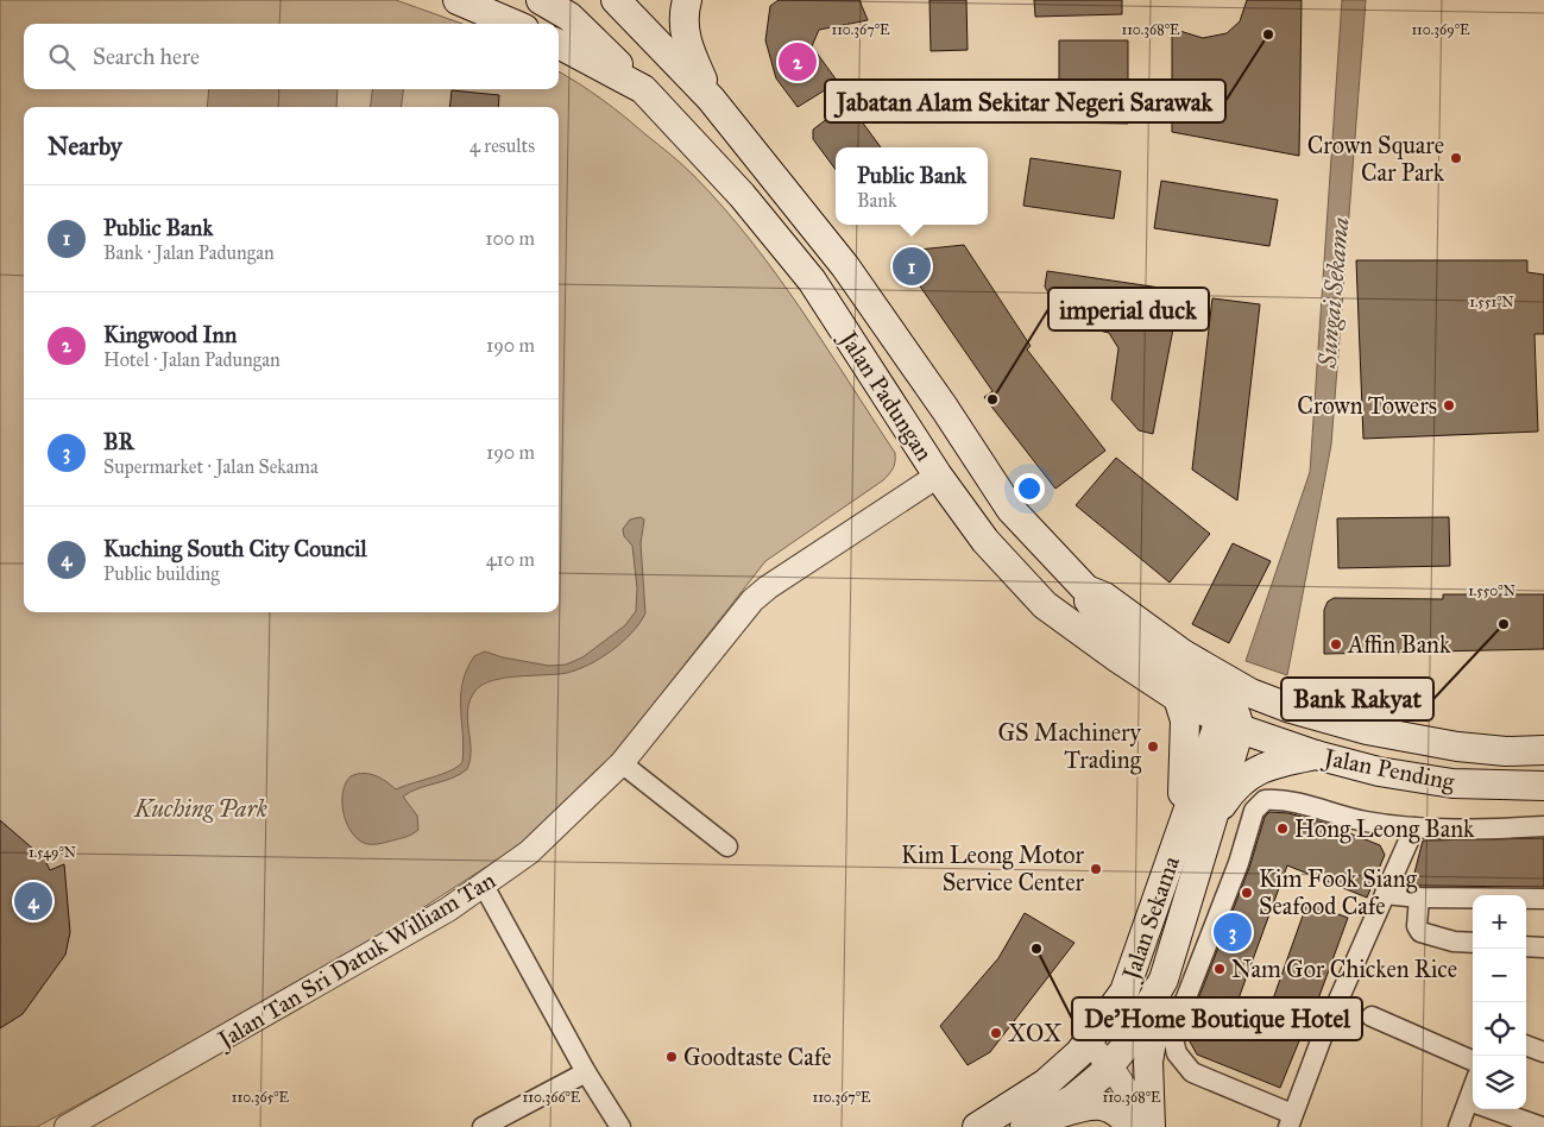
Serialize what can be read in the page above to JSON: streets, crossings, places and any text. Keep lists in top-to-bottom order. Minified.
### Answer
{"streets":{"main road":["Jalan Padungan","Jalan Pending","Jalan Sekama"],"street":["Jalan Tan Sri Datuk William Tan"]},"crossings":[["Jalan Padungan","Jalan Pending"],["Jalan Padungan","Jalan Sekama"],["Jalan Padungan","Jalan Tan Sri Datuk William Tan"],["Jalan Pending","Jalan Sekama"]],"water":["Sungai Sekama"],"parks":["Kuching Park"],"places":["Jabatan Alam Sekitar Negeri Sarawak","Crown Square Car Park","imperial duck","Crown Towers","Bank Rakyat","Affin Bank","GS Machinery Trading","Hong Leong Bank","Kim Leong Motor Service Center","Kim Fook Siang Seafood Cafe","De'Home Boutique Hotel","Nam Gor Chicken Rice","XOX","Goodtaste Cafe"],"page":{"search":"Search here","pins":["2","1","4","3"],"heading":["Nearby","4 results"],"popup":["Public Bank","Bank"],"list":[{"mark":"1","name":"Public Bank","note":"Bank · Jalan Padungan","value":"100 m"},{"mark":"2","name":"Kingwood Inn","note":"Hotel · Jalan Padungan","value":"190 m"},{"mark":"3","name":"BR","note":"Supermarket · Jalan Sekama","value":"190 m"},{"mark":"4","name":"Kuching South City Council","note":"Public building","value":"410 m"}],"map_buttons":["+","−"]},"coordinates":["110.367°E","110.368°E","110.369°E","1.551°N","1.550°N","1.549°N","110.365°E","110.366°E"]}
